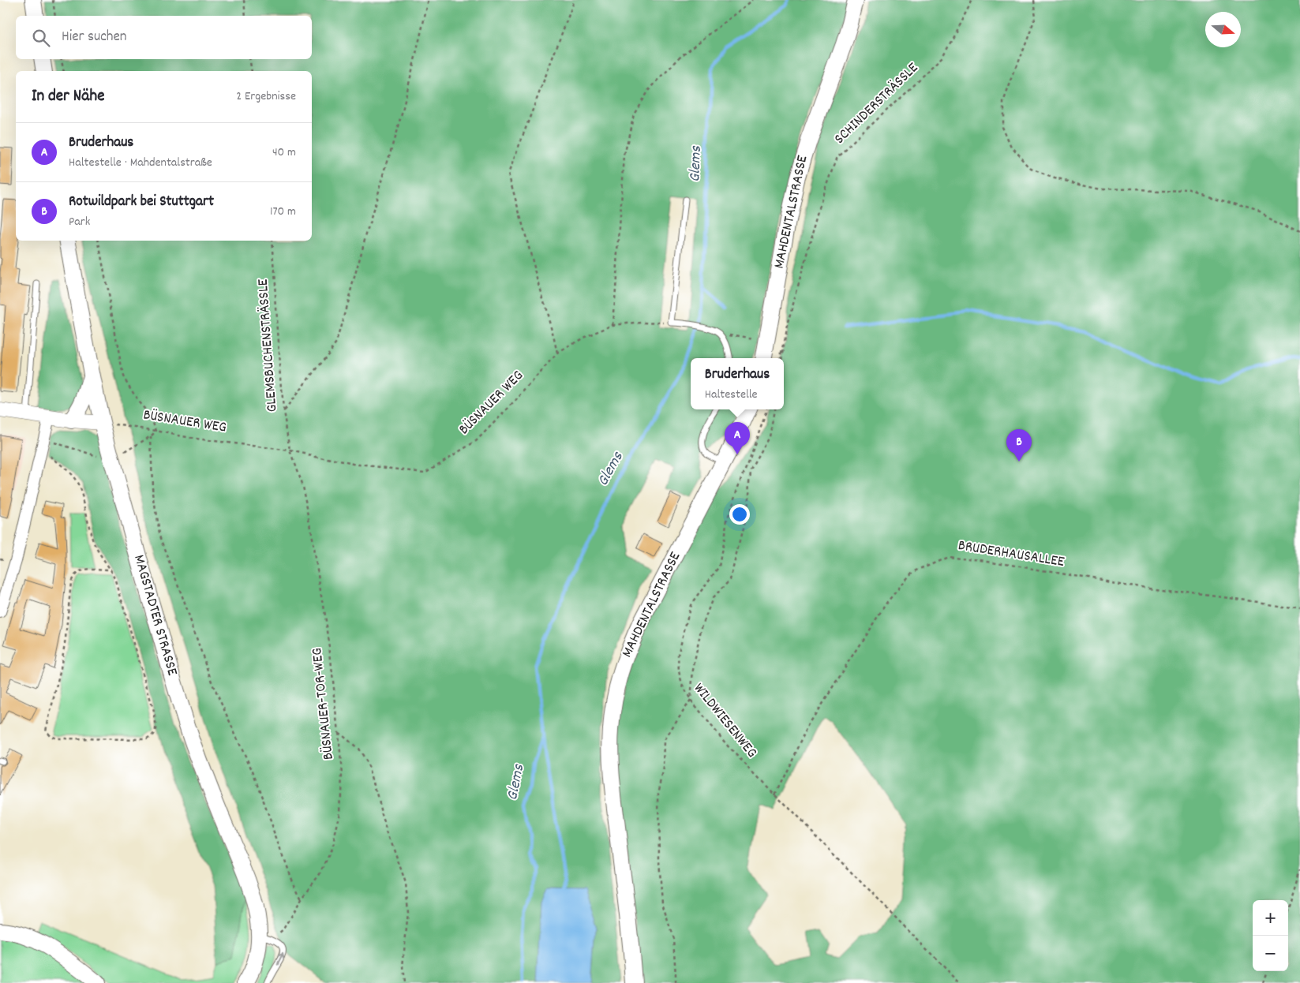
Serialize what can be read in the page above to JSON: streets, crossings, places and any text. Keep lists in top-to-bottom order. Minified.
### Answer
{"streets":{"main road":["MAHDENTALSTRASSE","MAGSTADTER STRASSE"],"path":["SCHINDERSTRÄSSLE","GLEMSBUCHENSTRÄSSLE","BÜSNAUER WEG","BRUDERHAUSALLEE","BÜSNAUER-TOR-WEG","WILDWIESENWEG"]},"crossings":[["GLEMSBUCHENSTRÄSSLE","BÜSNAUER WEG"],["GLEMSBUCHENSTRÄSSLE","BÜSNAUER-TOR-WEG"],["BÜSNAUER WEG","MAGSTADTER STRASSE"],["BÜSNAUER WEG","BÜSNAUER-TOR-WEG"],["BRUDERHAUSALLEE","WILDWIESENWEG"],["MAGSTADTER STRASSE","BÜSNAUER-TOR-WEG"]],"water":["Glems"],"north":"right","page":{"search":"Hier suchen","heading":["In der Nähe","2 Ergebnisse"],"list":[{"mark":"A","name":"Bruderhaus","note":"Haltestelle · Mahdentalstraße","value":"40 m"},{"mark":"B","name":"Rotwildpark bei Stuttgart","note":"Park","value":"170 m"}],"popup":["Bruderhaus","Haltestelle"],"pins":["A","B"],"map_buttons":["+","−"]}}
